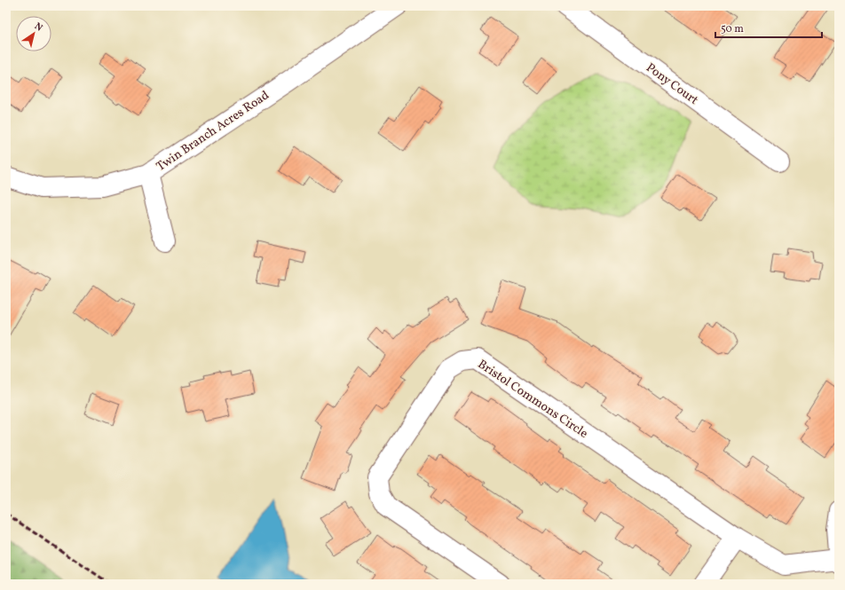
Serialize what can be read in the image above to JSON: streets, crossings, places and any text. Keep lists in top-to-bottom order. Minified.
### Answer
{"streets":{"street":["Pony Court","Twin Branch Acres Road","Bristol Commons Circle"]},"scale_bar":"50 m","north":"top right"}
